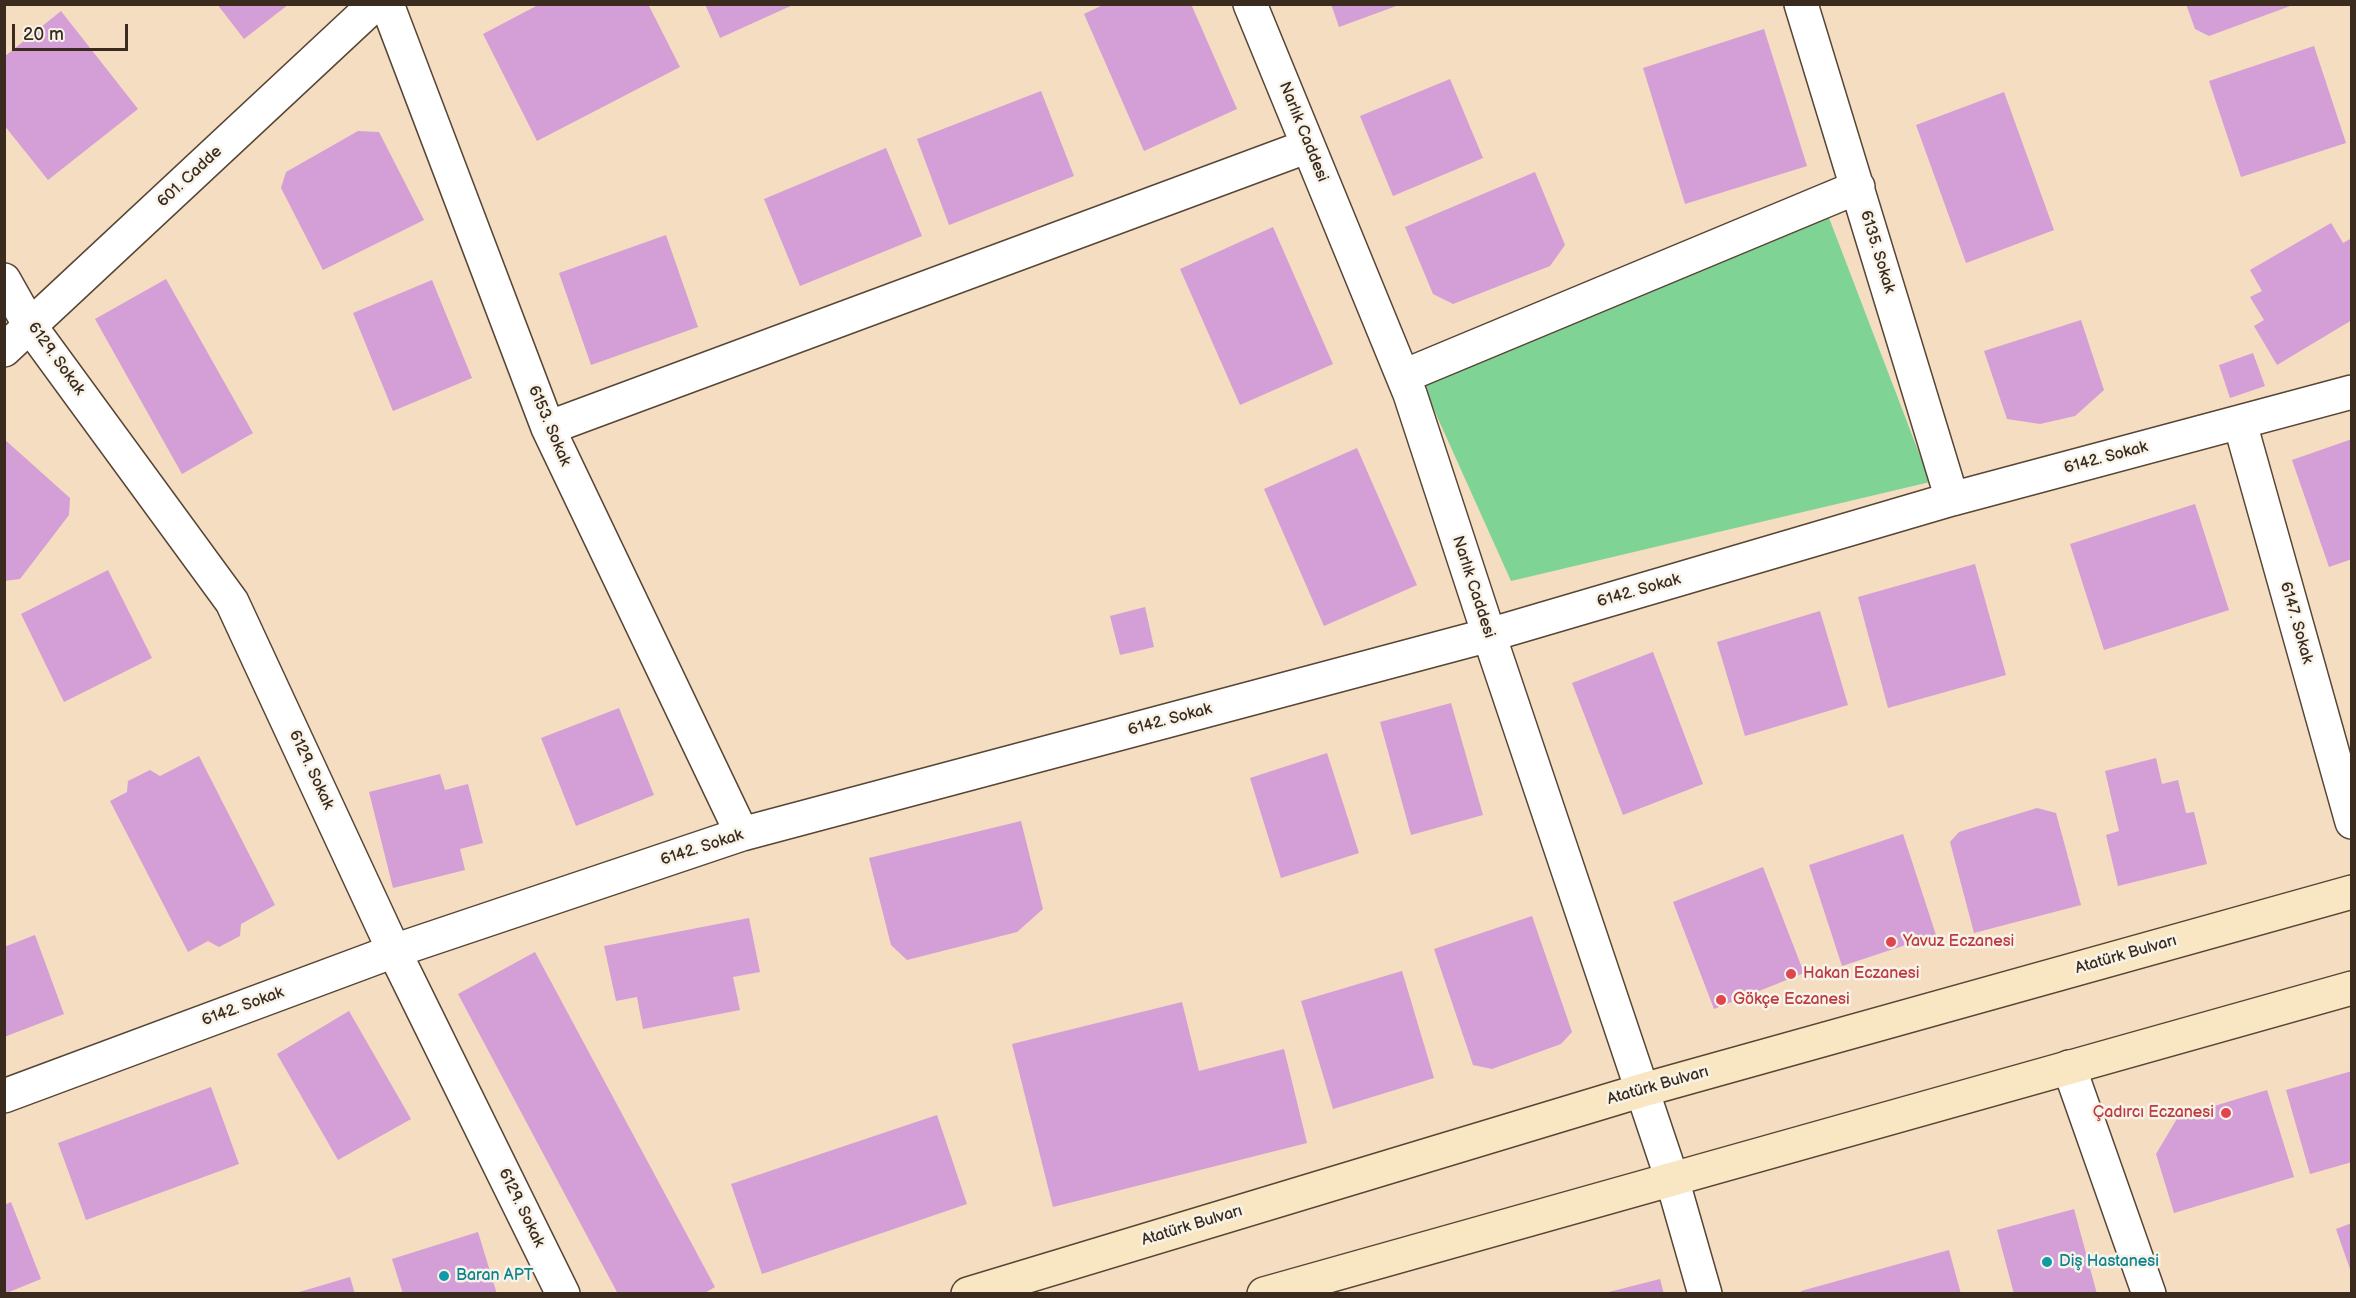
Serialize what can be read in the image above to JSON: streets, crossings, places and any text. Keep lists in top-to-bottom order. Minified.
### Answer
{"streets":{"main road":["Atatürk Bulvarı"],"street":["Narlık Caddesi","601. Cadde","6135. Sokak","6129. Sokak","6153. Sokak","6142. Sokak","6147. Sokak"]},"crossings":[["Narlık Caddesi","6142. Sokak"],["Narlık Caddesi","Atatürk Bulvarı"],["601. Cadde","6129. Sokak"],["6135. Sokak","6142. Sokak"],["6129. Sokak","6142. Sokak"],["6153. Sokak","6142. Sokak"],["6142. Sokak","6147. Sokak"]],"places":["Yavuz Eczanesi","Hakan Eczanesi","Gökçe Eczanesi","Çadırcı Eczanesi","Diş Hastanesi","Baran APT"],"scale_bar":"20 m"}
